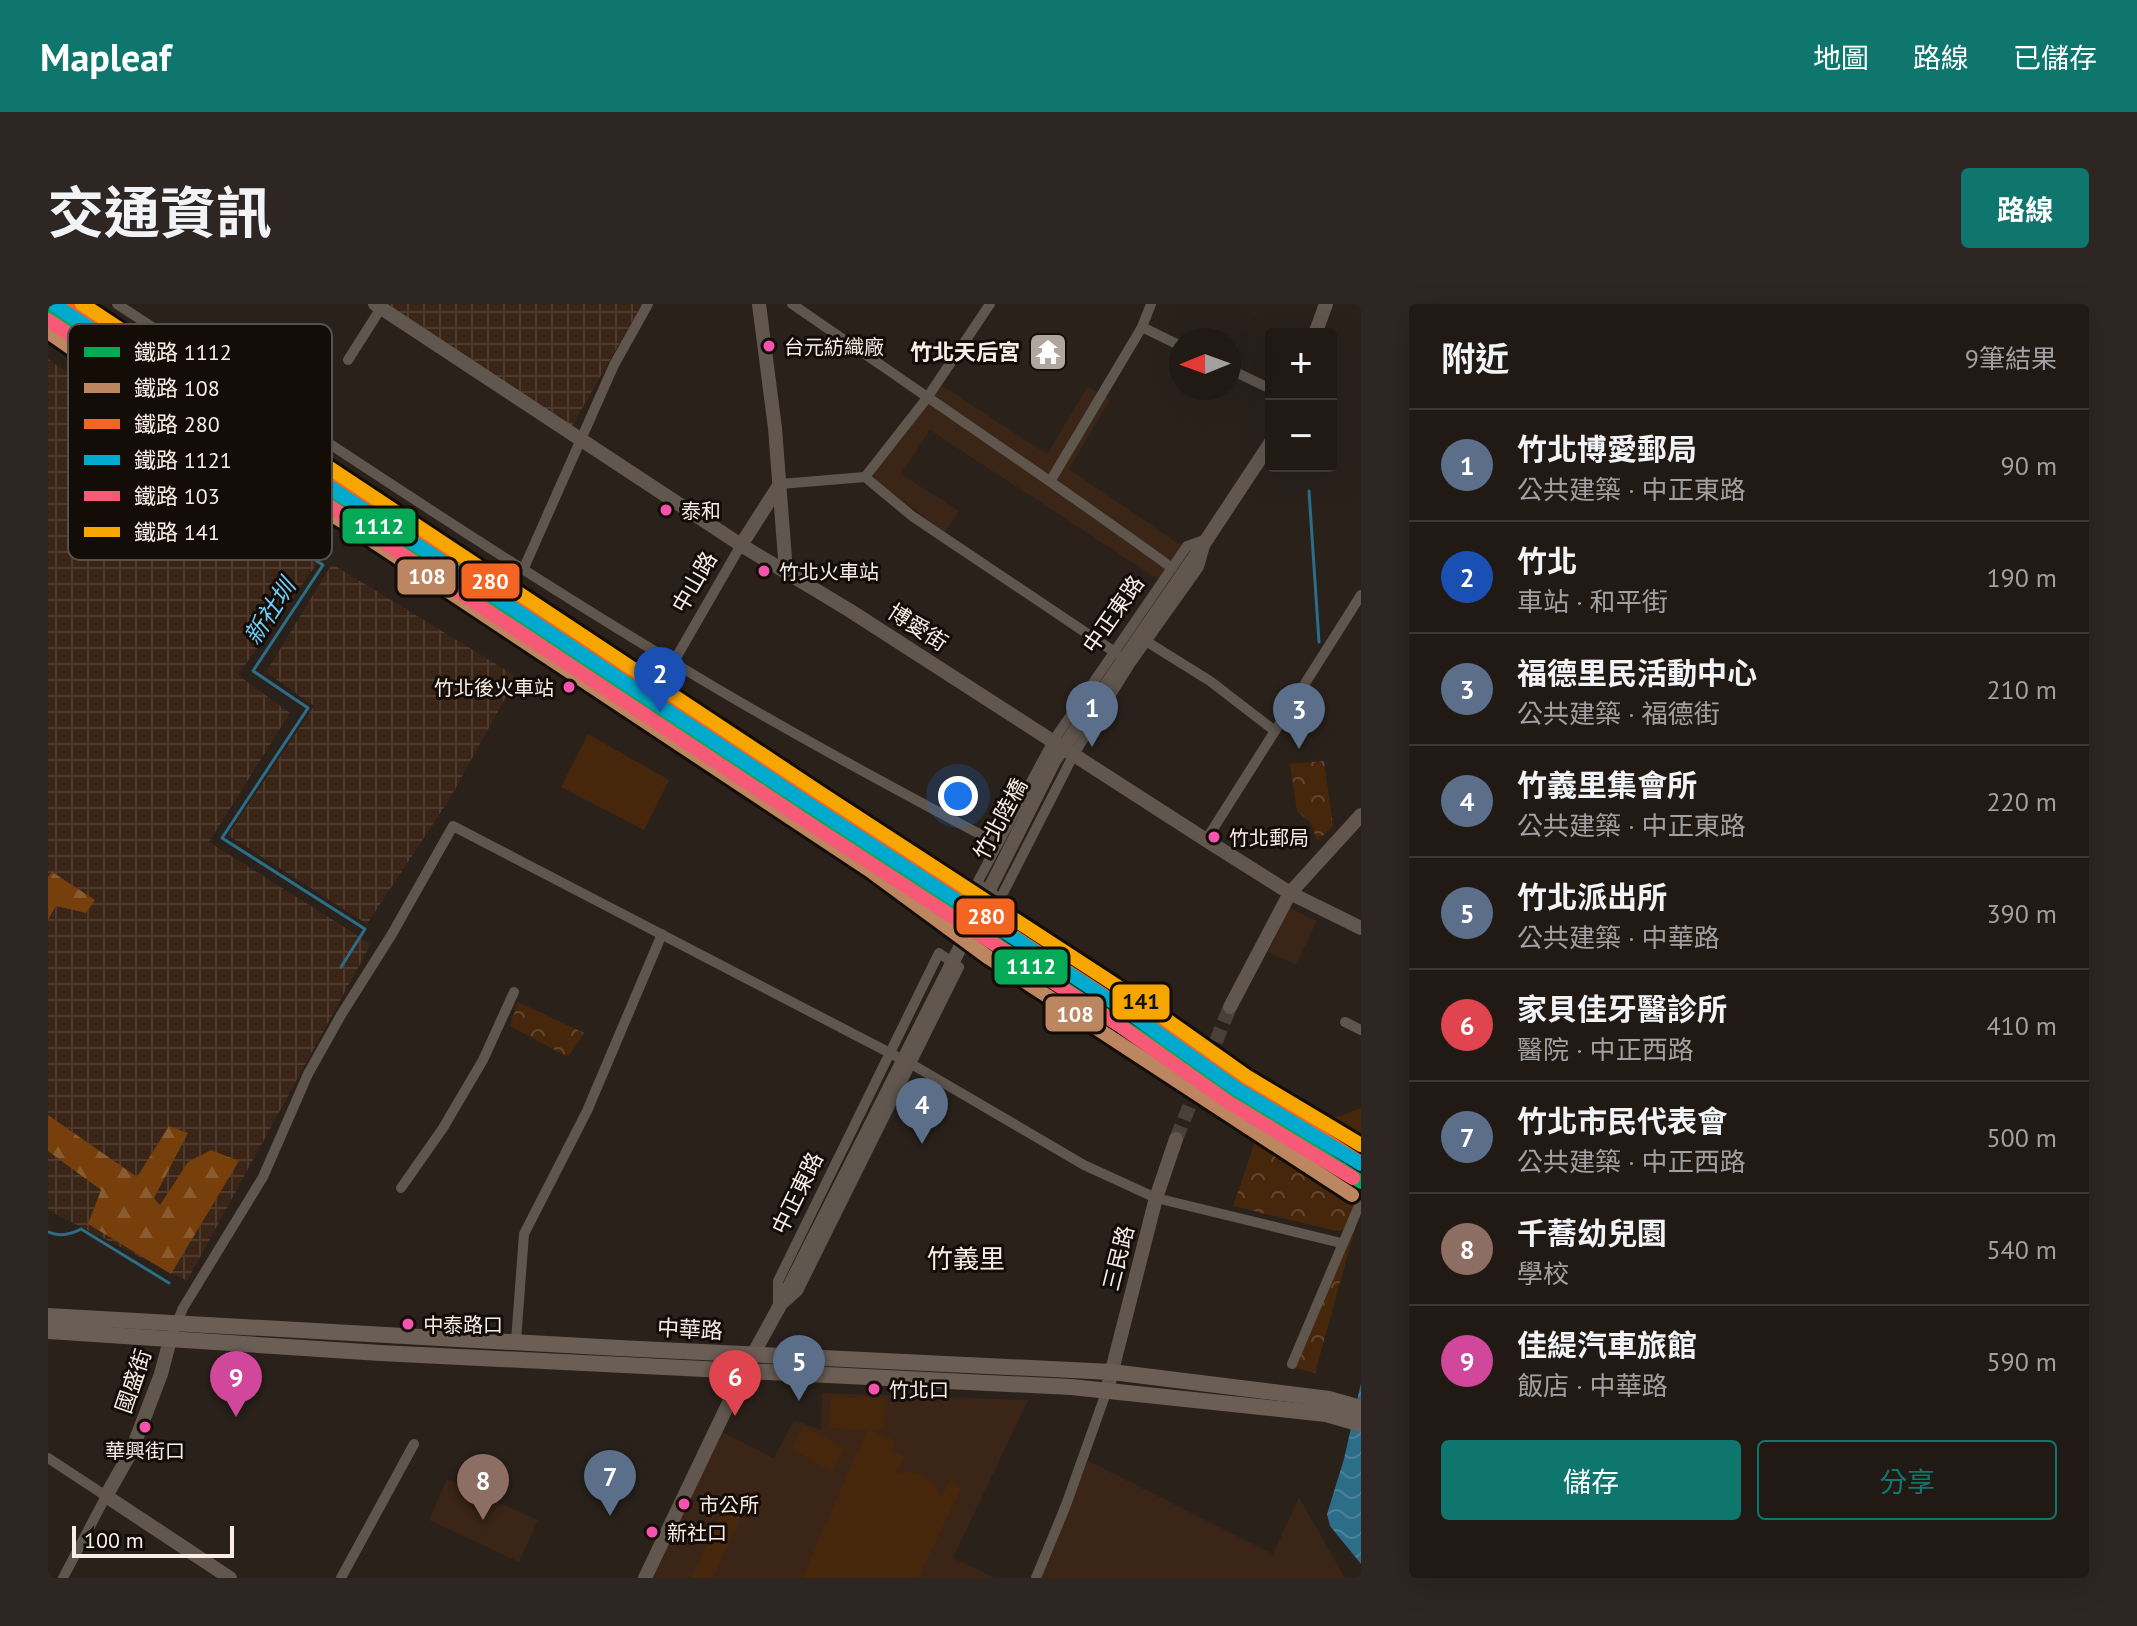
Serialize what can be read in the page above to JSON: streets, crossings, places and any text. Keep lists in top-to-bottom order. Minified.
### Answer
{"streets":{"main road":["中華路"],"street":["中山路","中正東路","博愛街","竹北陸橋","三民路","國盛街"]},"crossings":[["中山路","博愛街"],["中正東路","博愛街"],["中正東路","竹北陸橋"],["中正東路","中華路"],["三民路","中華路"],["中華路","國盛街"]],"districts":["竹義里"],"water":["新社圳"],"places":{"other":["台元紡織廠","泰和","竹北火車站","竹北後火車站","竹北郵局","中泰路口","竹北口","華興街口","市公所","新社口"],"temple":["竹北天后宮"]},"lines":["rail line 280","rail line 1121","rail line 141","rail line 1112","rail line 103","rail line 108"],"legend":["鐵路 1112","鐵路 108","鐵路 280","鐵路 1121","鐵路 103","鐵路 141"],"scale_bar":"100 m","north":"left","page":{"header":"Mapleaf","nav":["地圖","路線","已儲存"],"title":"交通資訊","buttons":["路線",["儲存","分享"]],"heading":["附近","9筆結果"],"map_buttons":["+","−"],"list":[{"mark":"1","name":"竹北博愛郵局","note":"公共建築 · 中正東路","value":"90 m"},{"mark":"2","name":"竹北","note":"車站 · 和平街","value":"190 m"},{"mark":"3","name":"福德里民活動中心","note":"公共建築 · 福德街","value":"210 m"},{"mark":"4","name":"竹義里集會所","note":"公共建築 · 中正東路","value":"220 m"},{"mark":"5","name":"竹北派出所","note":"公共建築 · 中華路","value":"390 m"},{"mark":"6","name":"家貝佳牙醫診所","note":"醫院 · 中正西路","value":"410 m"},{"mark":"7","name":"竹北市民代表會","note":"公共建築 · 中正西路","value":"500 m"},{"mark":"8","name":"千蕎幼兒園","note":"學校","value":"540 m"},{"mark":"9","name":"佳緹汽車旅館","note":"飯店 · 中華路","value":"590 m"}],"pins":["2","1","3","4","5","6","9","7","8"],"scale":"100 m"}}
